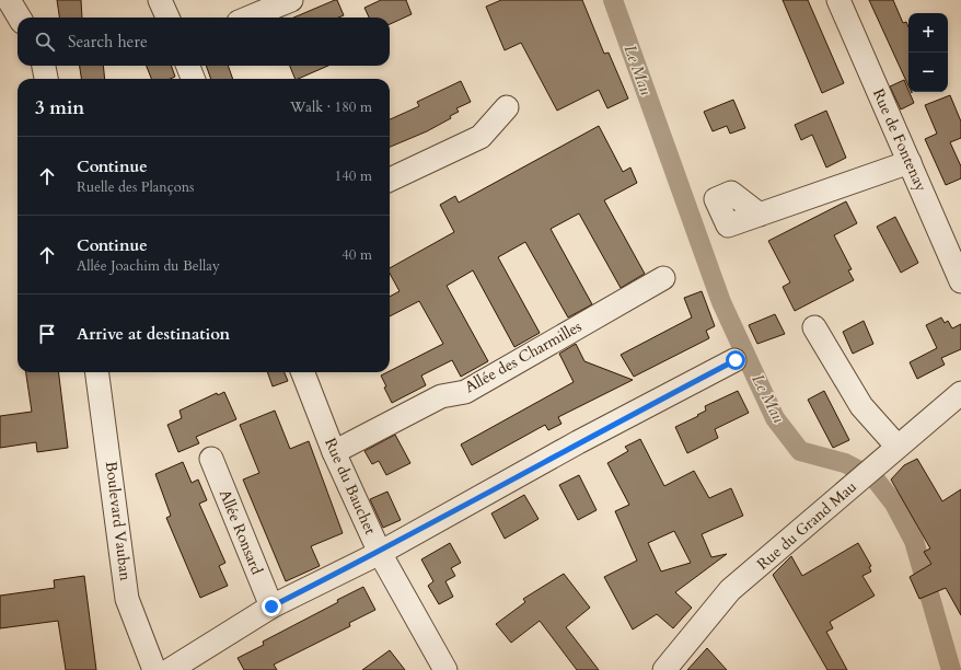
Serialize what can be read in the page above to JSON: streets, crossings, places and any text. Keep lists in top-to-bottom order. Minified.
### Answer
{"streets":{"street":["Rue de Fontenay","Allée des Charmilles","Rue du Bauchet","Boulevard Vauban","Rue du Grand Mau","Allée Ronsard"]},"crossings":[["Allée des Charmilles","Rue du Bauchet"]],"water":["Le Mau"],"page":{"map_buttons":["+","−"],"search":"Search here","heading":["3 min","Walk · 180 m"],"list":[["Continue","Ruelle des Plançons","140 m"],["Continue","Allée Joachim du Bellay","40 m"],"Arrive at destination"]}}
